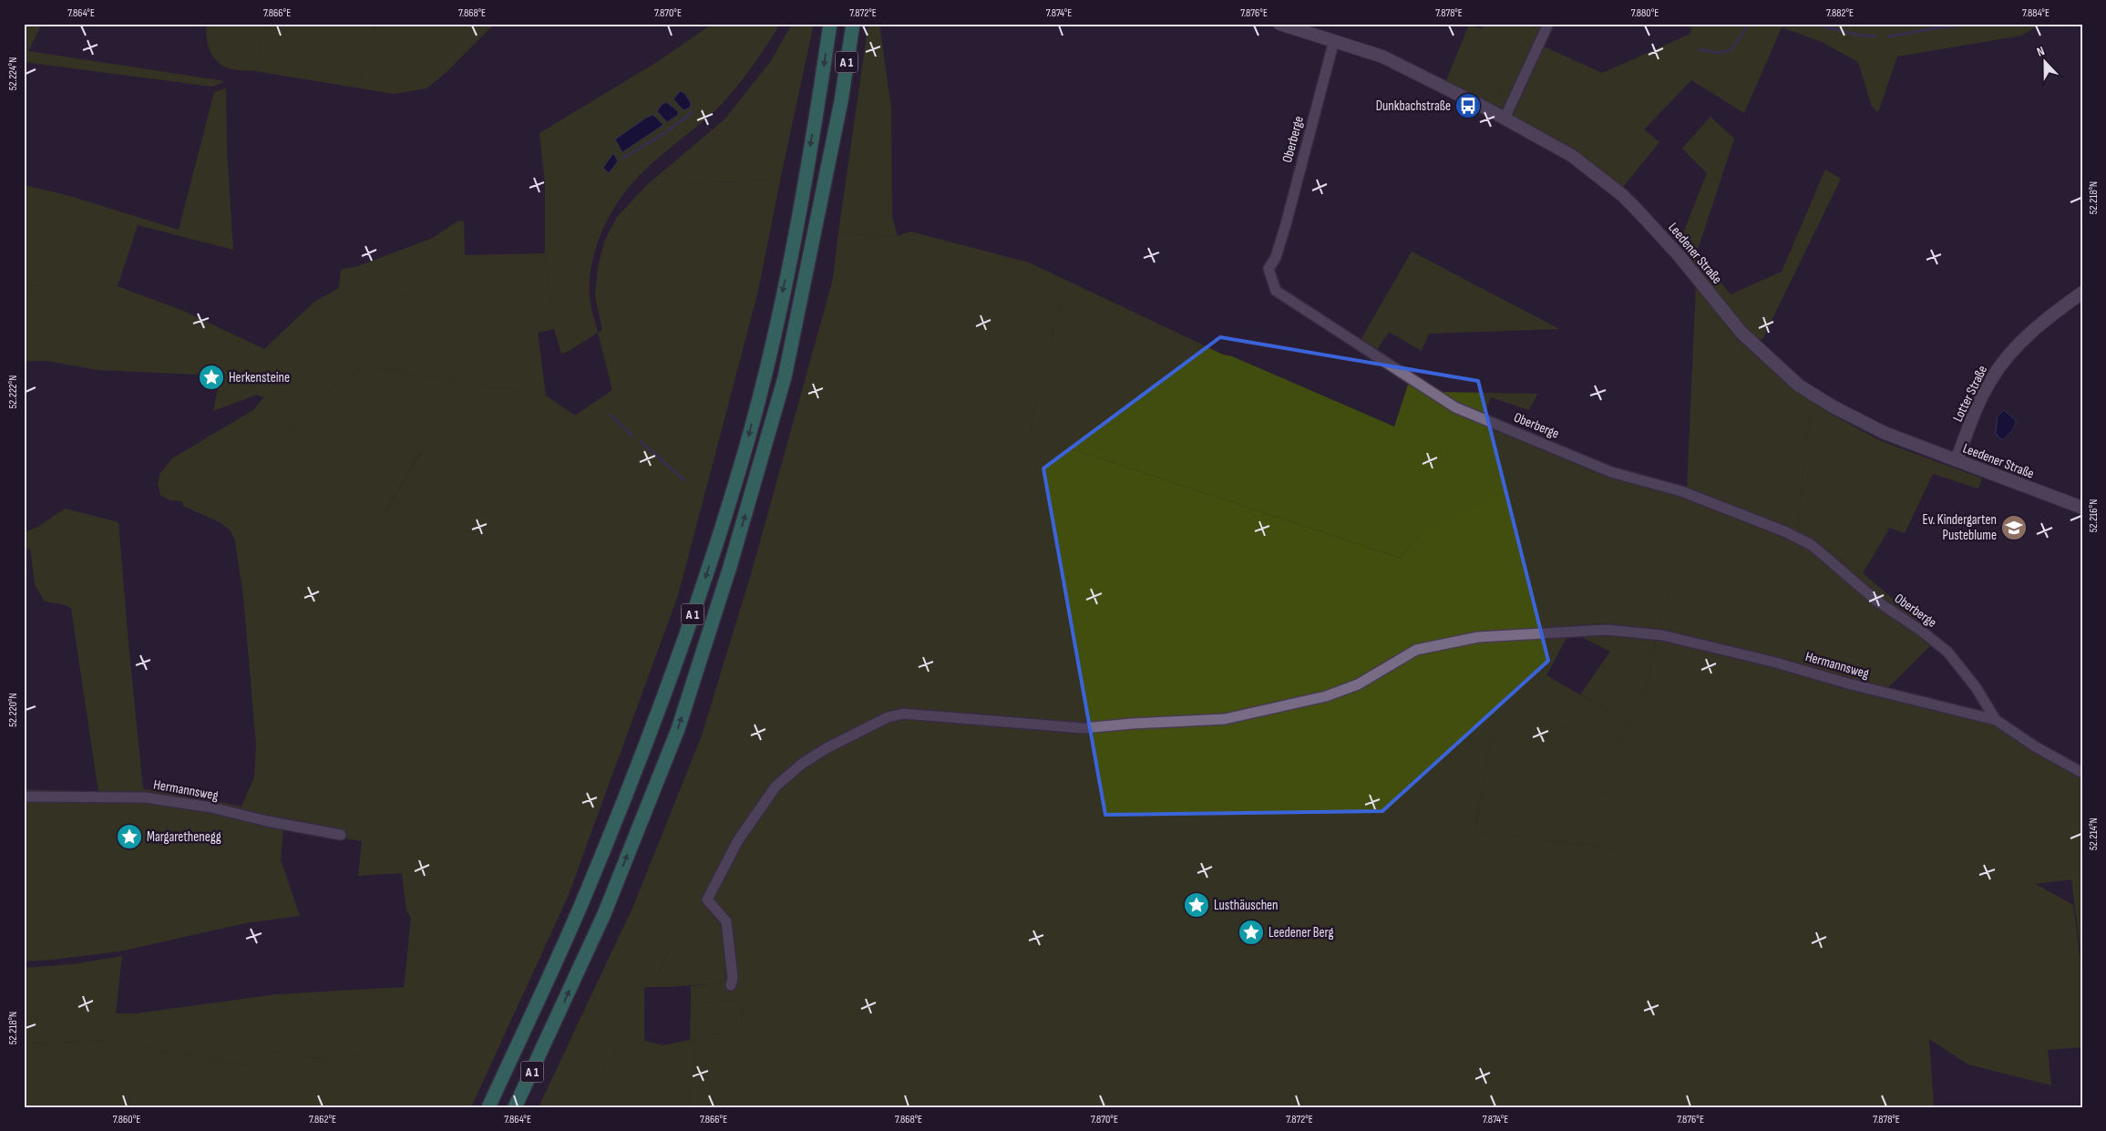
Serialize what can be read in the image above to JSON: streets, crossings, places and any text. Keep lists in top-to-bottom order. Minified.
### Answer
{"streets":{"highway":["A 1"],"street":["Oberberge","Leedener Straße","Lotter Straße","Hermannsweg"]},"crossings":[["Oberberge","Leedener Straße"],["Oberberge","Hermannsweg"],["Leedener Straße","Lotter Straße"]],"places":{"bus stop":["Dunkbachstraße"],"place":["Herkensteine","Margarethenegg","Lusthäuschen","Leedener Berg"],"school or university":["Ev. Kindergarten Pusteblume"]},"north":"top","coordinates":["7.864°E","7.866°E","7.868°E","7.870°E","7.872°E","7.874°E","7.876°E","7.878°E","7.880°E","7.882°E","7.884°E","52.224°N","52.218°N","52.222°N","52.216°N","52.220°N","52.214°N","7.860°E","7.862°E"]}
